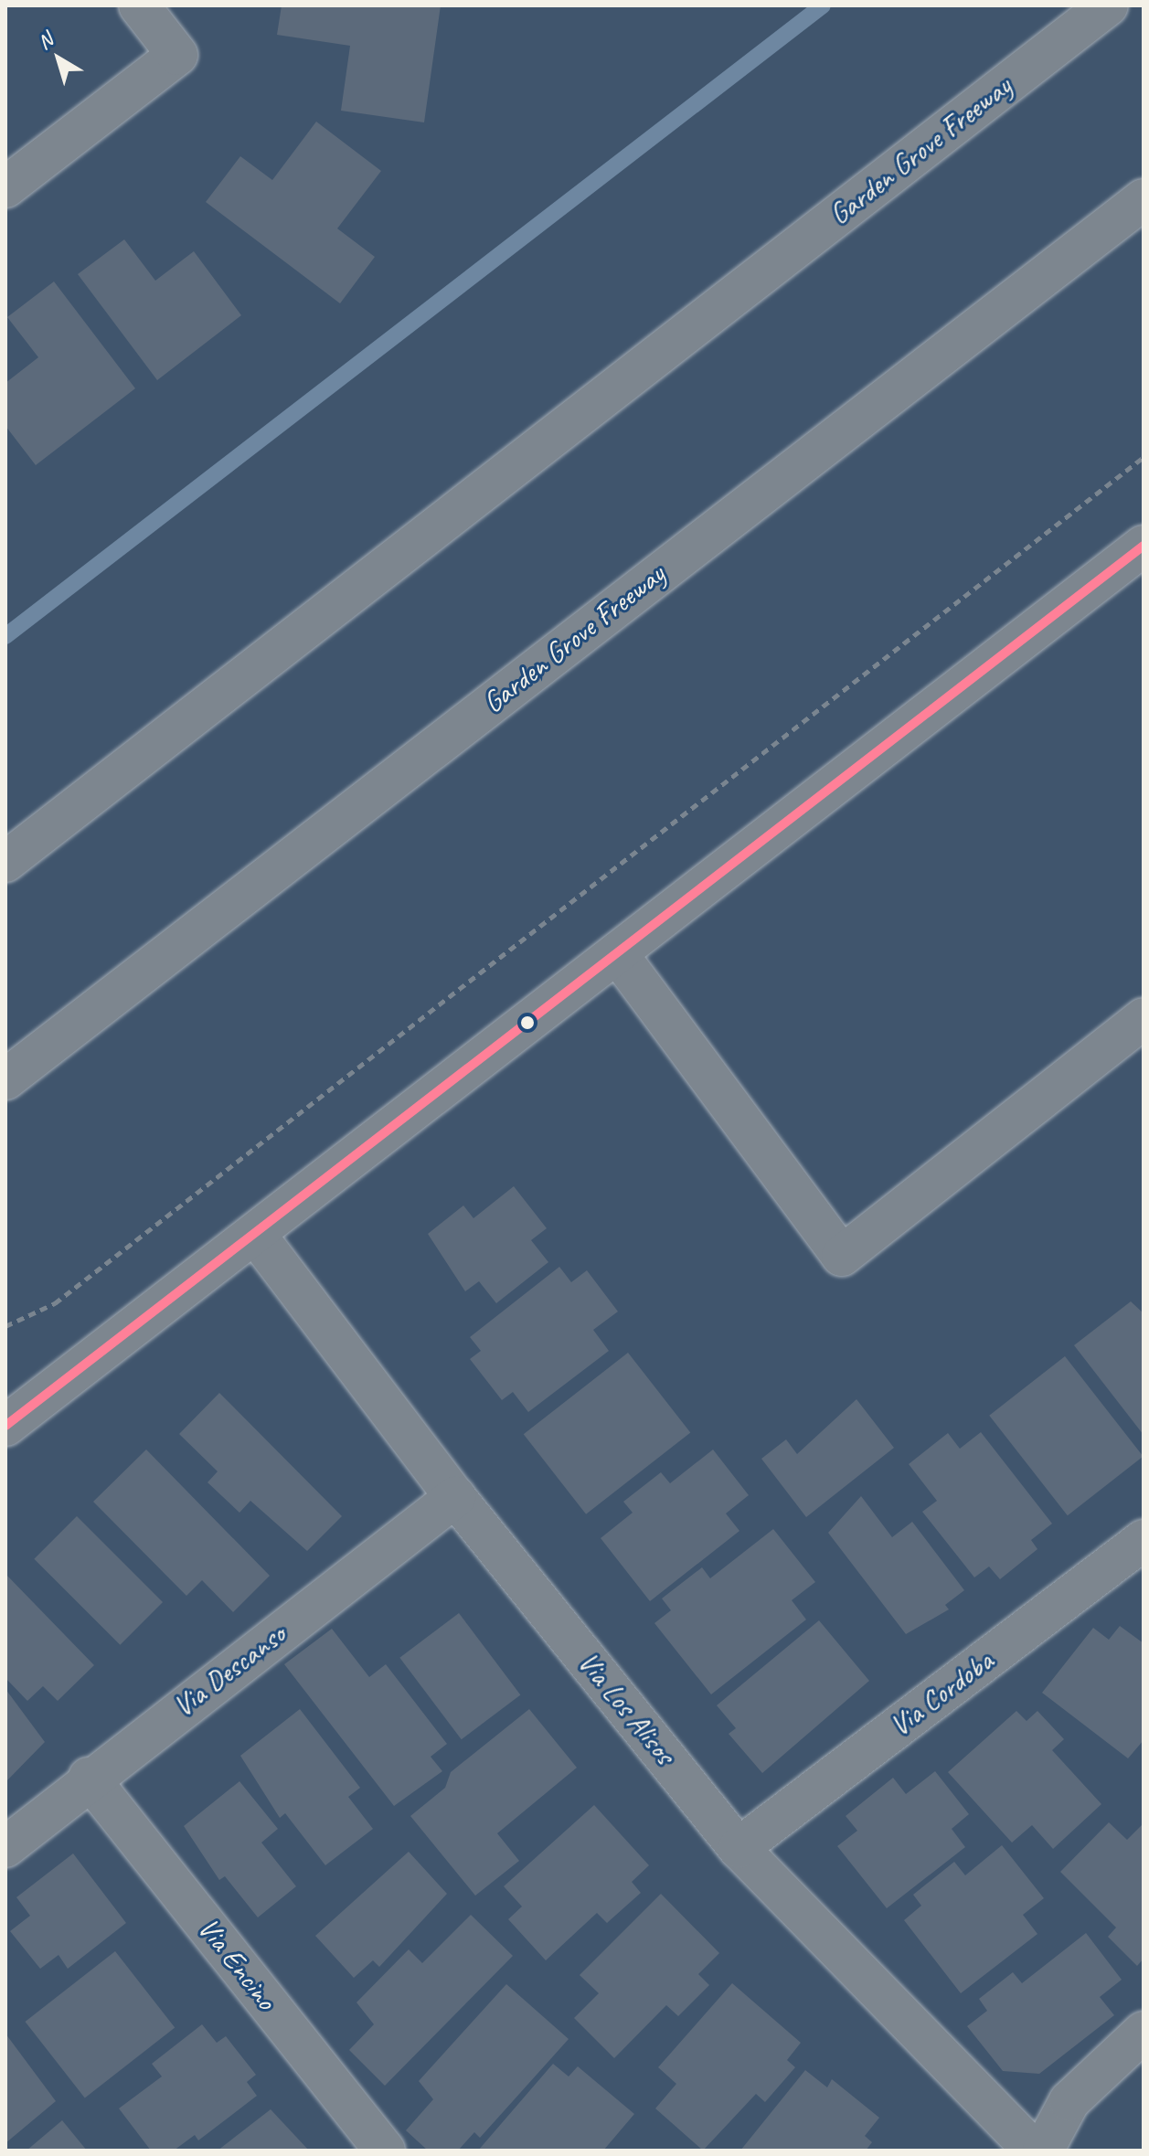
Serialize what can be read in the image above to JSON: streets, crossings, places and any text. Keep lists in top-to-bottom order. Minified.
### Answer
{"streets":{"main road":["Garden Grove Freeway","Via Descanso","Via Cordoba","Via Los Alisos","Via Encino"]},"crossings":[["Via Descanso","Via Los Alisos"],["Via Descanso","Via Encino"],["Via Cordoba","Via Los Alisos"]],"north":"top left"}
